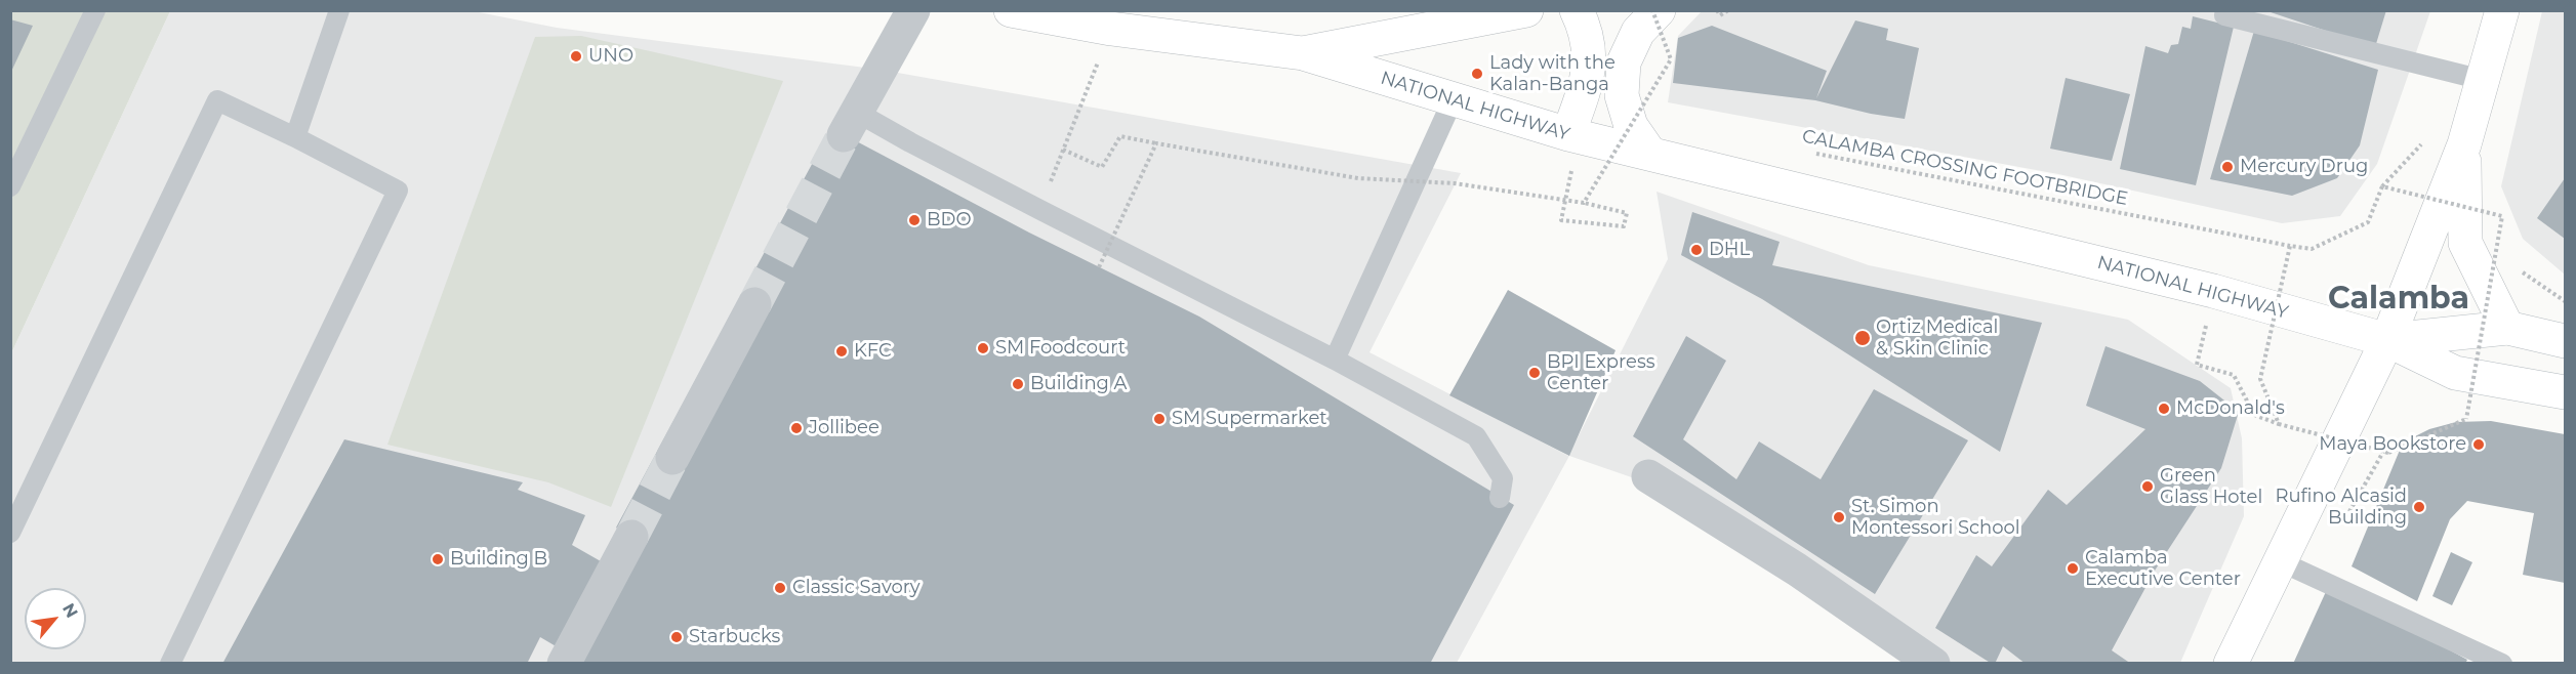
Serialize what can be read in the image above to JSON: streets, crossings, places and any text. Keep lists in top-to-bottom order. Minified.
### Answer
{"streets":{"main road":["NATIONAL HIGHWAY"],"path":["CALAMBA CROSSING FOOTBRIDGE"]},"districts":["Calamba"],"places":["UNO","Lady with the Kalan-Banga","Mercury Drug","BDO","DHL","Ortiz Medical & Skin Clinic","SM Foodcourt","KFC","BPI Express Center","Building A","McDonald's","SM Supermarket","Jollibee","Maya Bookstore","Green Glass Hotel","Rufino Alcasid Building","St. Simon Montessori School","Building B","Calamba Executive Center","Classic Savory","Starbucks"],"north":"top right"}
